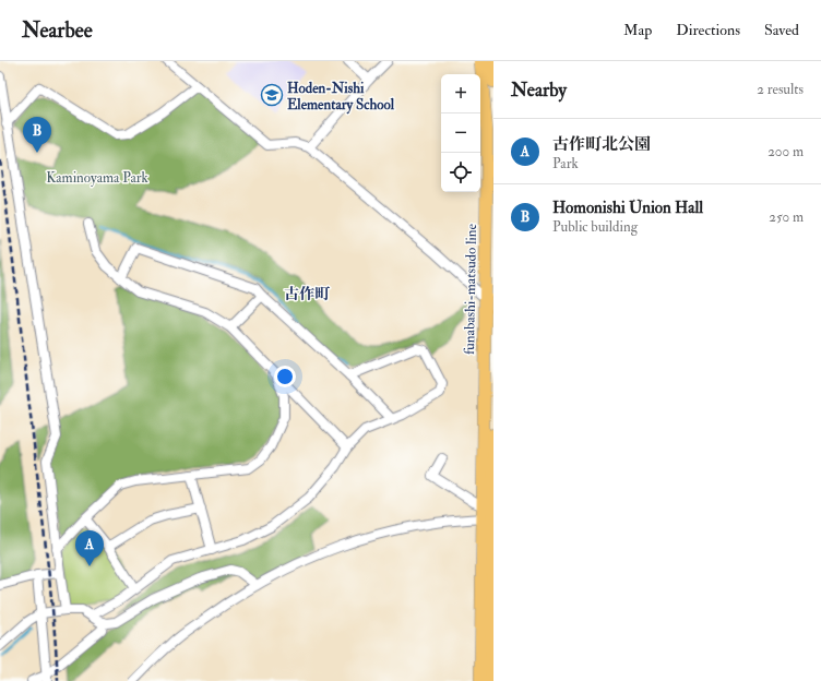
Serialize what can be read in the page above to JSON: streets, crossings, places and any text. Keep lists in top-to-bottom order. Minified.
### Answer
{"streets":{"main road":["funabashi-matsudo line"]},"districts":["古作町"],"parks":["Kaminoyama Park"],"places":{"school or university":["Hoden-Nishi Elementary School"]},"page":{"header":"Nearbee","nav":["Map","Directions","Saved"],"heading":["Nearby","2 results"],"map_buttons":["+","−"],"pins":["B","A"],"list":[{"mark":"A","name":"古作町北公園","note":"Park","value":"200 m"},{"mark":"B","name":"Homonishi Union Hall","note":"Public building","value":"250 m"}]}}
